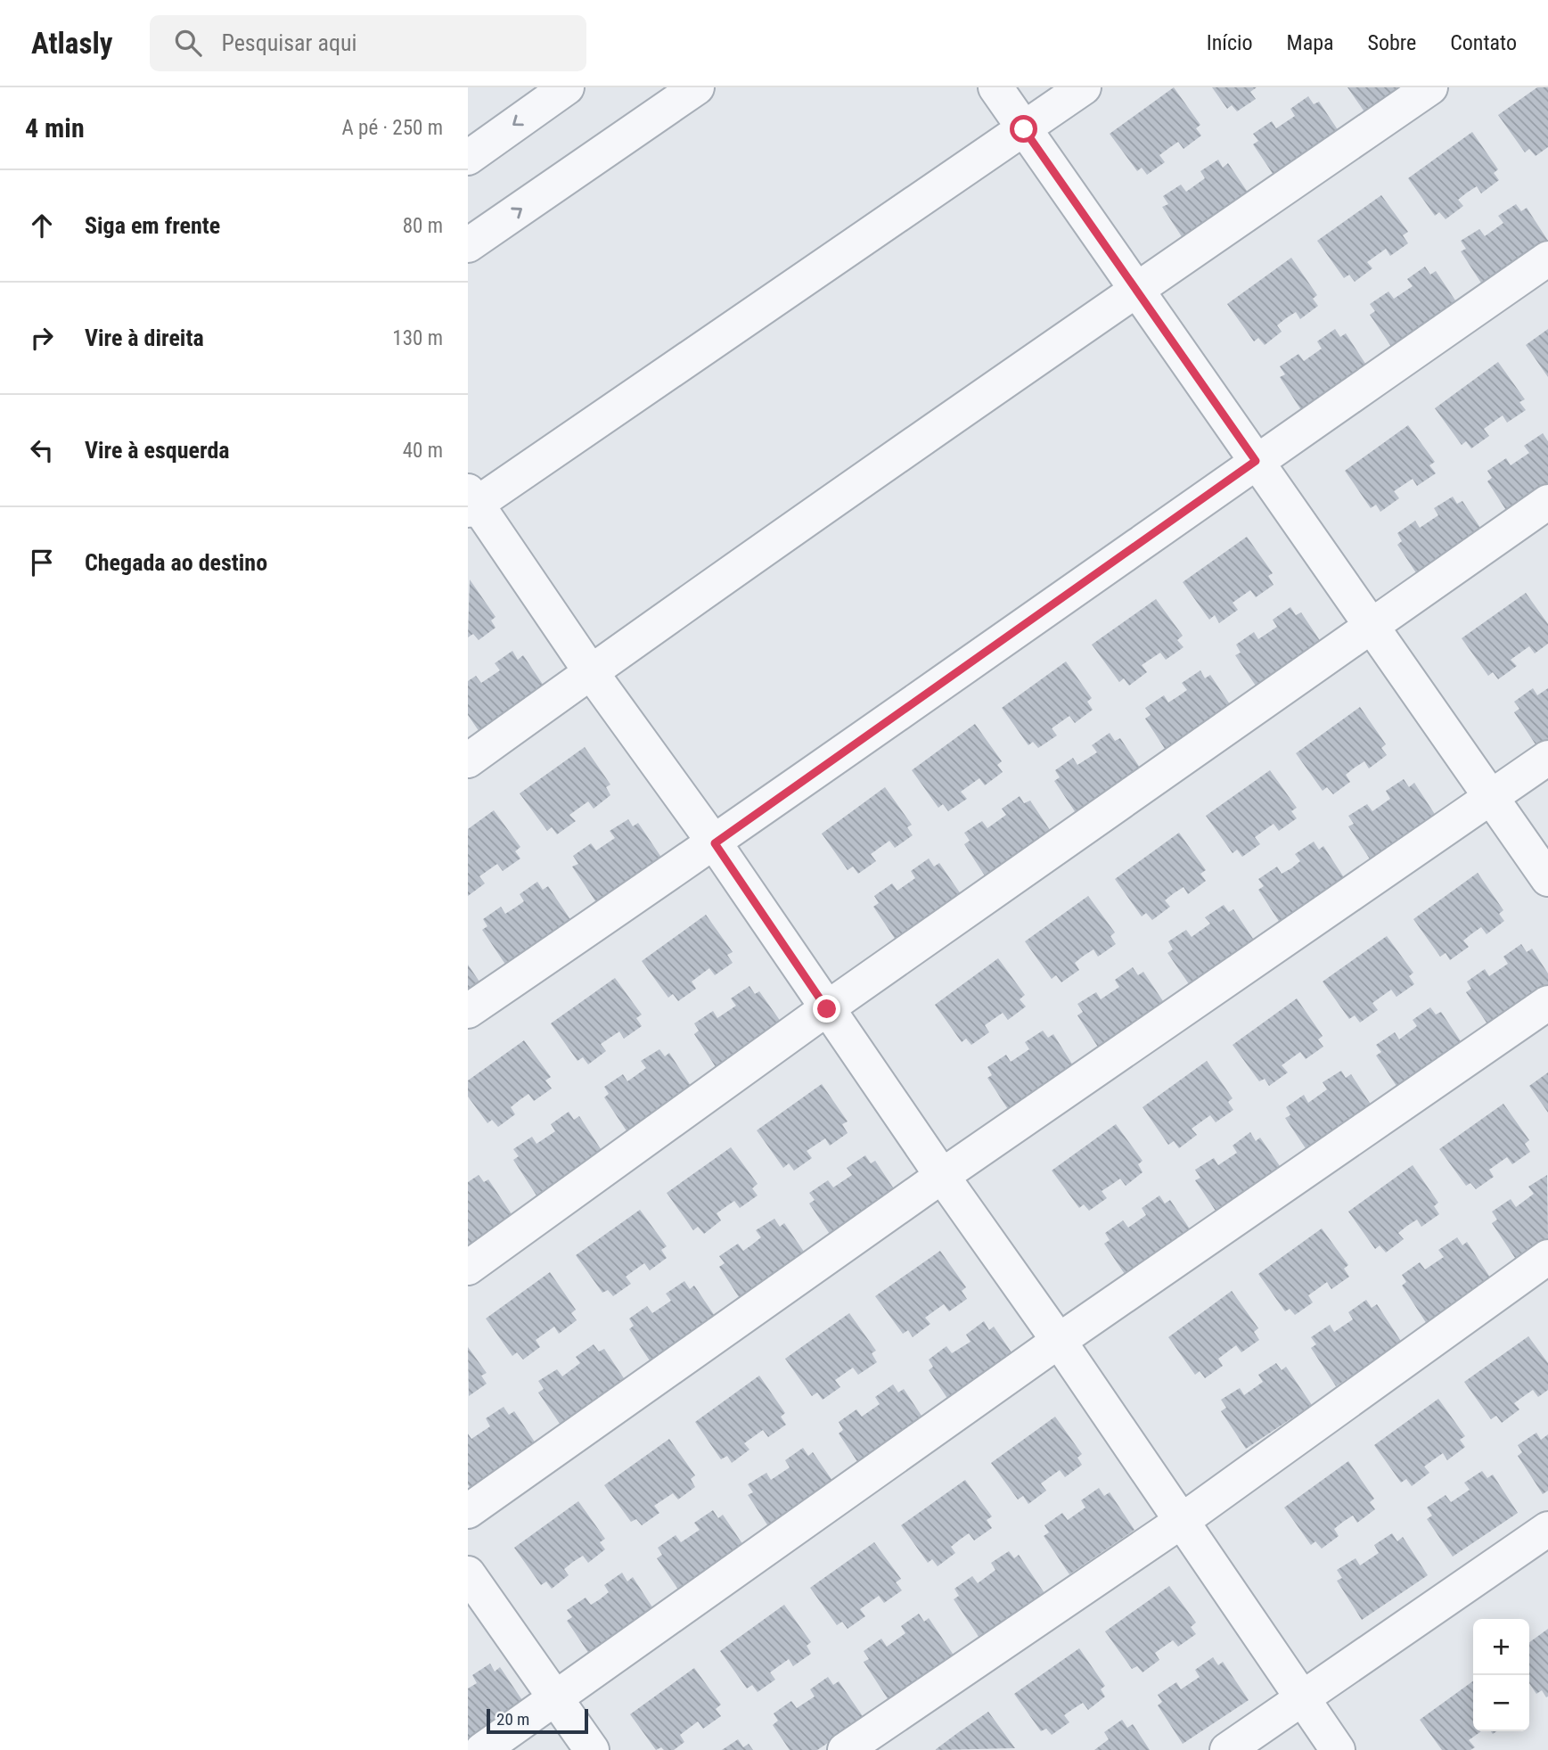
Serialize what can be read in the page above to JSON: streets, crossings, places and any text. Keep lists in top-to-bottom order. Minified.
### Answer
{"scale_bar":"20 m","page":{"header":"Atlasly","search":"Pesquisar aqui","nav":["Início","Mapa","Sobre","Contato"],"heading":["4 min","A pé · 250 m"],"list":[["Siga em frente","80 m"],["Vire à direita","130 m"],["Vire à esquerda","40 m"],"Chegada ao destino"],"map_buttons":["+","−"],"scale":"20 m"}}
